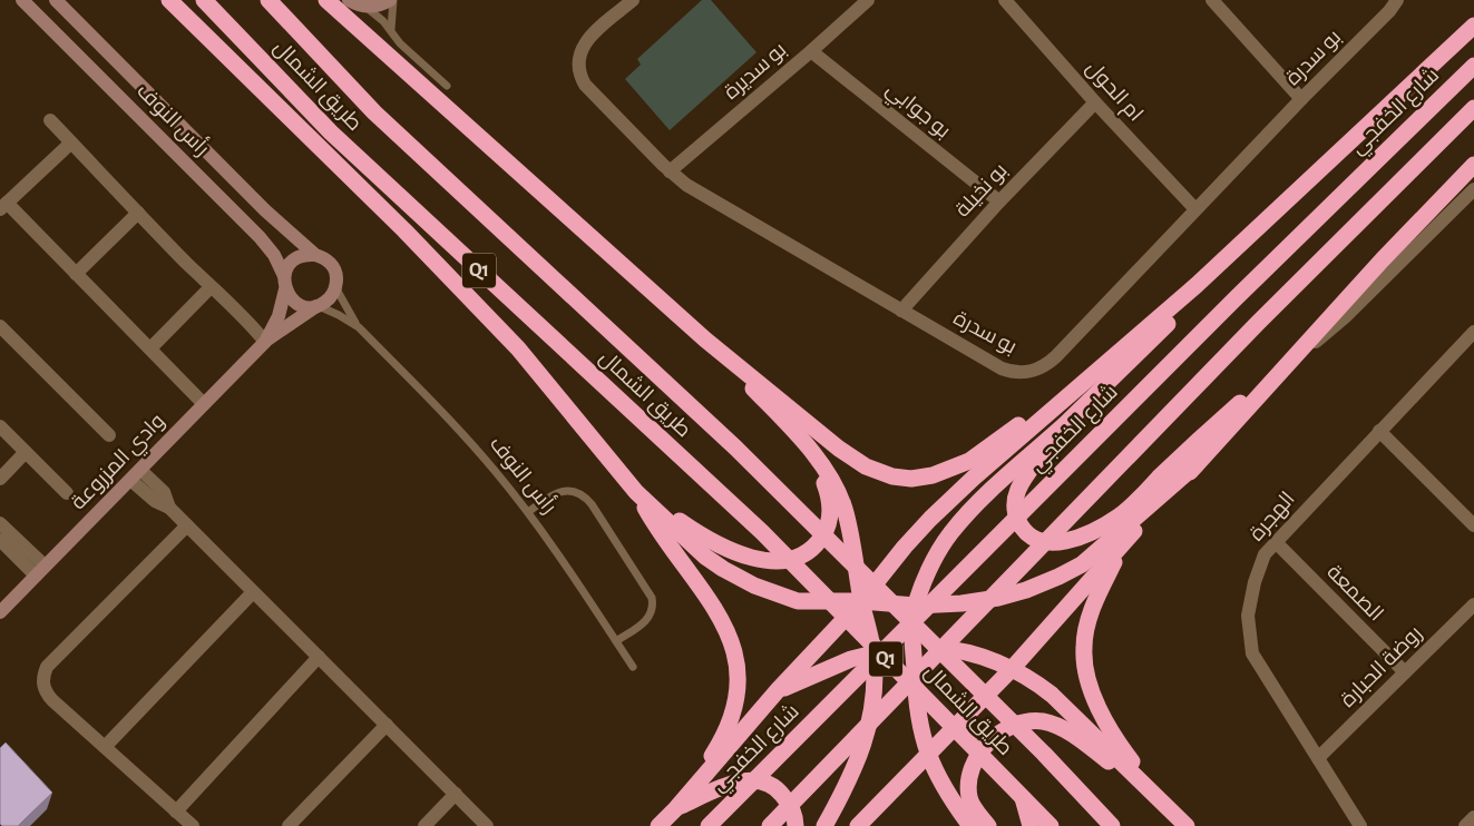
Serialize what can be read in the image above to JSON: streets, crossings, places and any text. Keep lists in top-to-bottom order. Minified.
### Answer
{"streets":{"highway":["طريق الشمال","شارع الخفجي","Q1"],"street":["بو سدرة","بو سديرة","ام الحول","بو جوابي","رأس النوف","بو نخيلة","وادي المزروعة","الهجرة","الصمعة","روضة الحبارة"]},"crossings":[["بو سدرة","بو سديرة"],["بو سدرة","ام الحول"],["بو سدرة","بو نخيلة"],["بو سديرة","بو جوابي"],["ام الحول","بو نخيلة"],["بو جوابي","بو نخيلة"],["رأس النوف","وادي المزروعة"],["الهجرة","الصمعة"],["الهجرة","روضة الحبارة"],["الصمعة","روضة الحبارة"]]}
